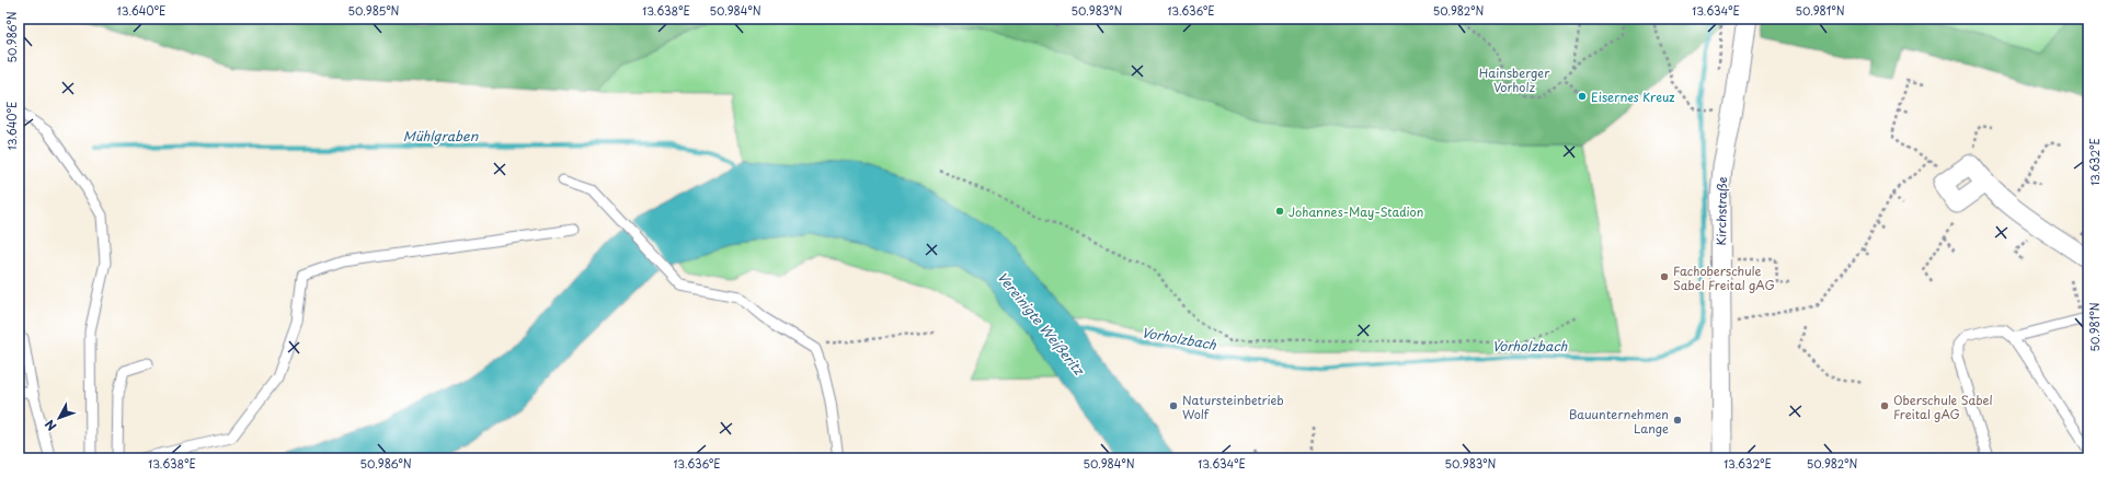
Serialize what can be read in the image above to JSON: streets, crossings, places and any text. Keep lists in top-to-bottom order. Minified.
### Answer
{"streets":{"street":["Kirchstraße"]},"water":["Mühlgraben","Vereinigte Weißeritz","Vorholzbach"],"parks":["Hainsberger Vorholz"],"places":["Eisernes Kreuz","Johannes-May-Stadion","Fachoberschule Sabel Freital gAG","Natursteinbetrieb Wolf","Oberschule Sabel Freital gAG","Bauunternehmen Lange"],"north":"bottom left","coordinates":["13.640°E","50.985°N","13.638°E","50.984°N","50.983°N","13.636°E","50.982°N","13.634°E","50.981°N","50.986°N","13.632°E"]}
